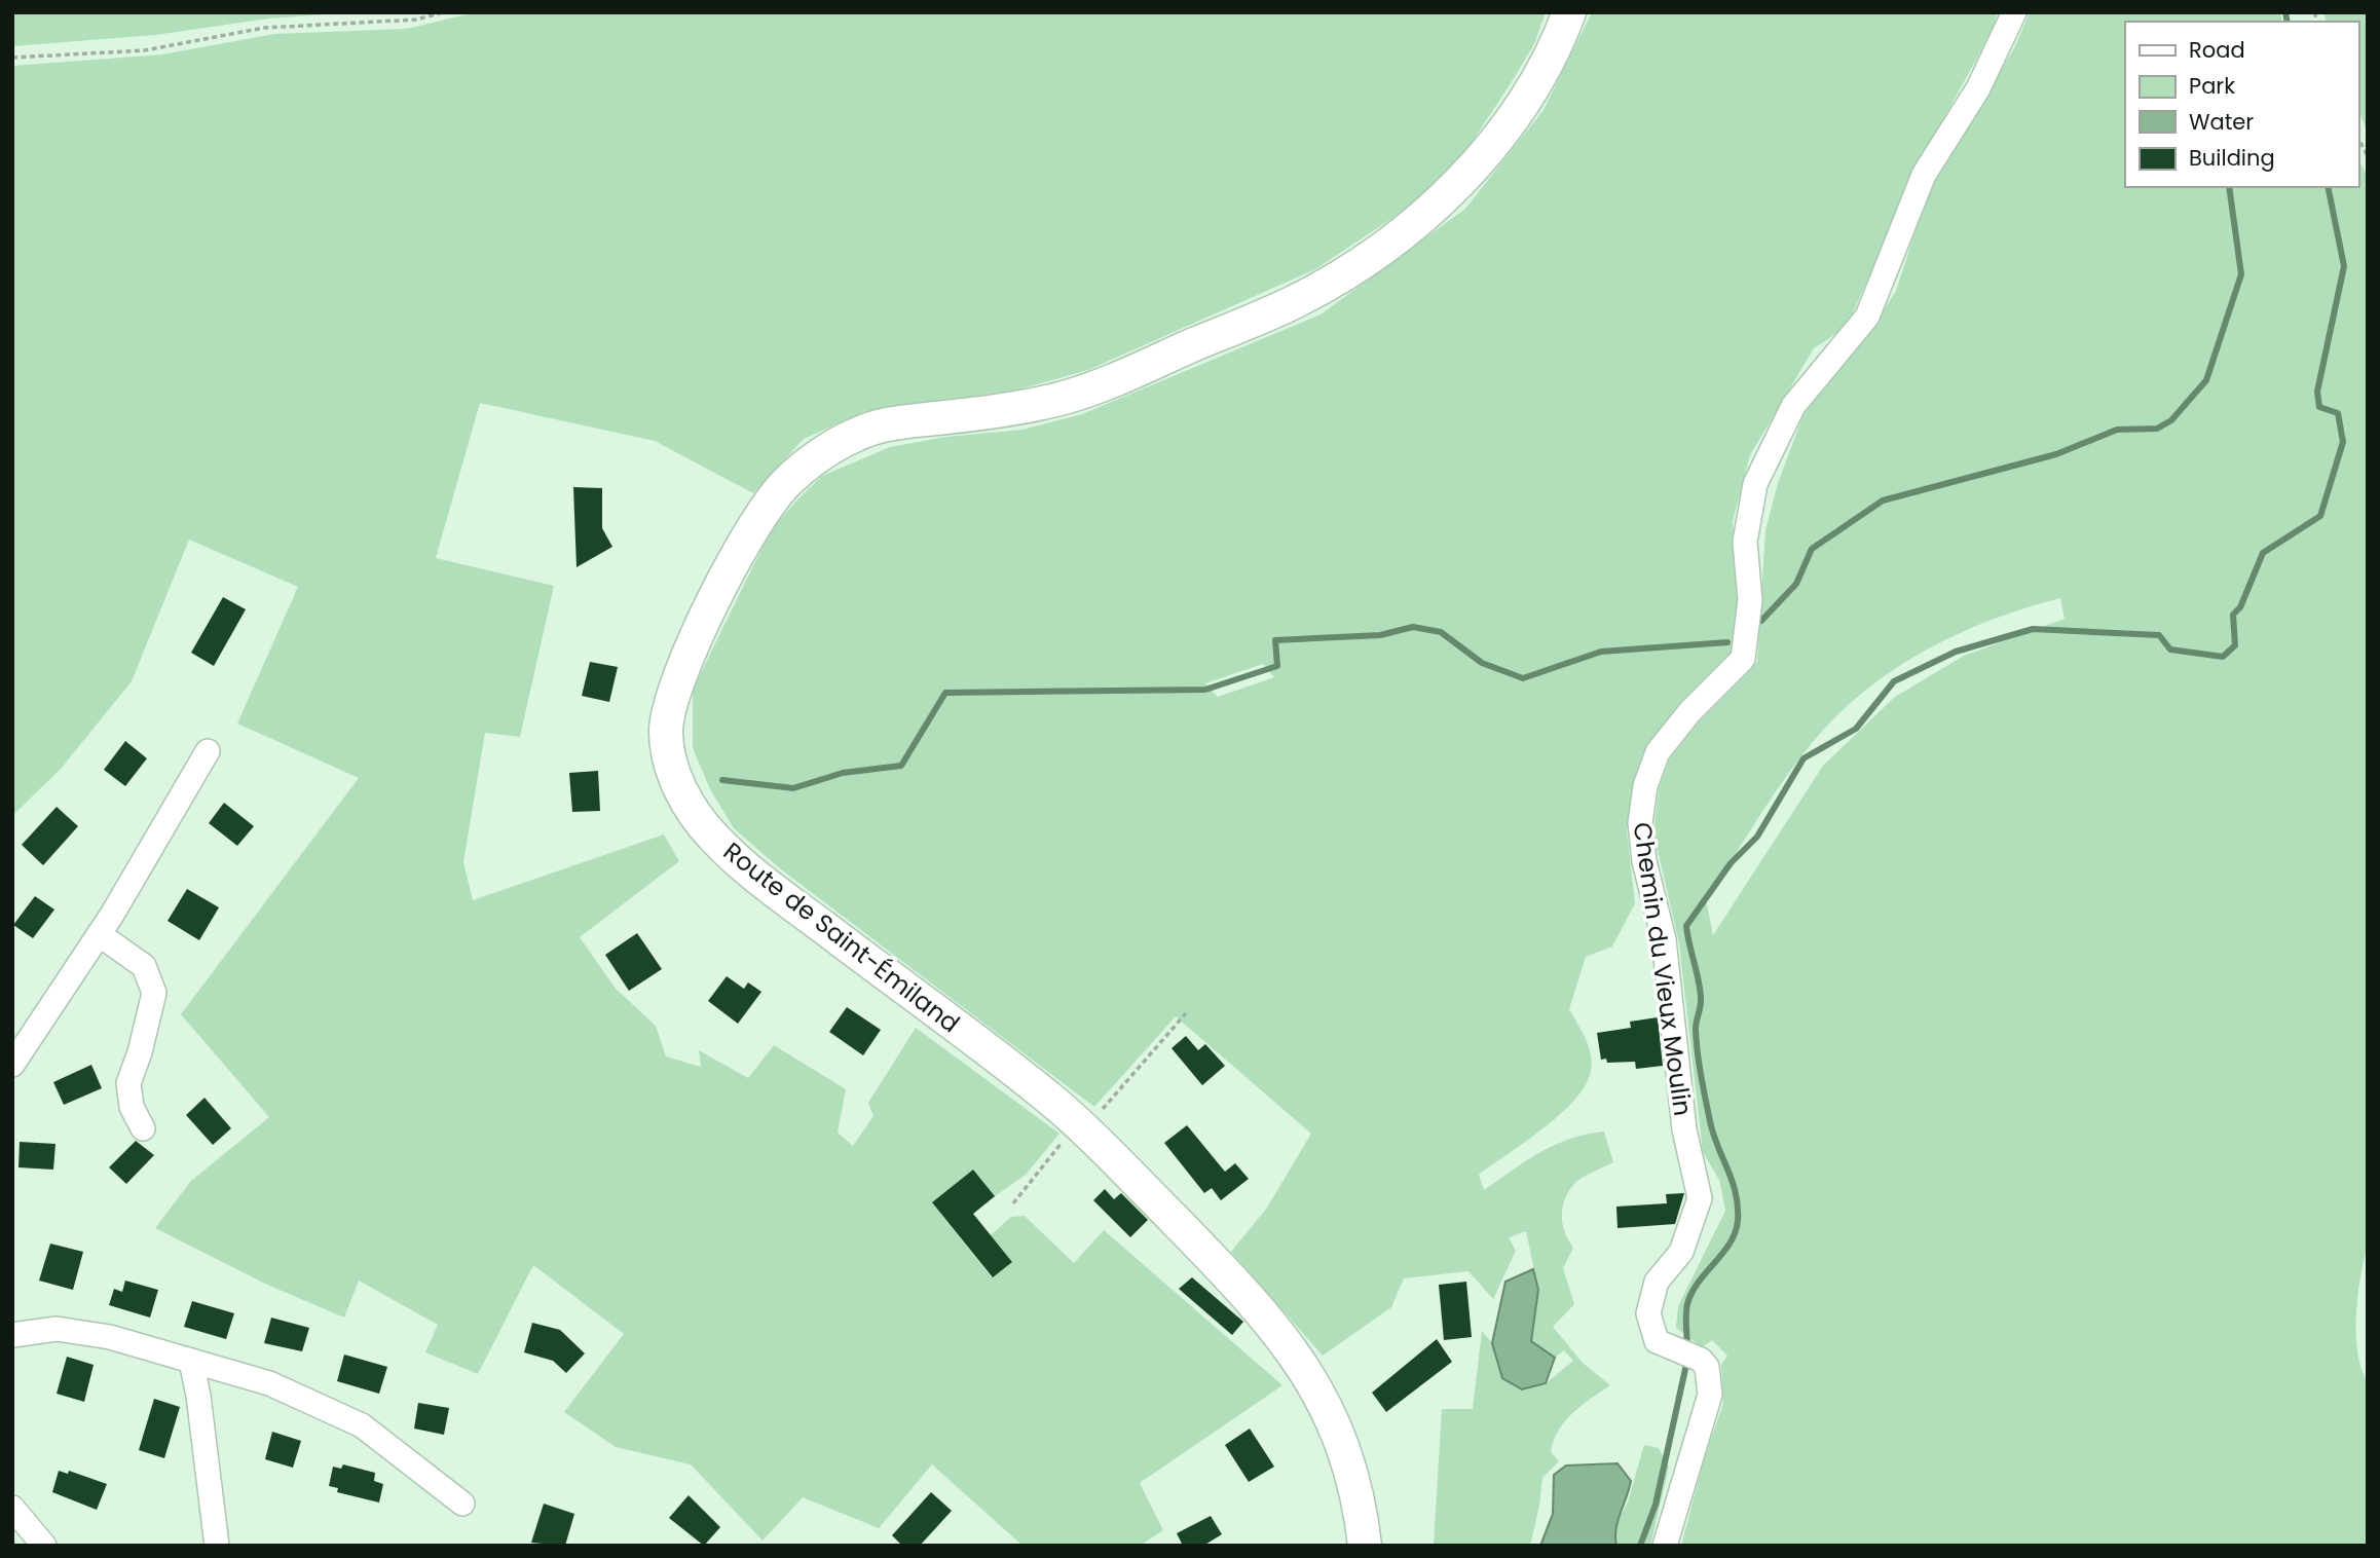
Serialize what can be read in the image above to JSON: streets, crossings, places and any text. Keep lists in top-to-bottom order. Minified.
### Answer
{"streets":{"main road":["Route de Saint-Émiland"],"street":["Chemin du Vieux Moulin"]},"legend":["Road","Park","Water","Building"]}
